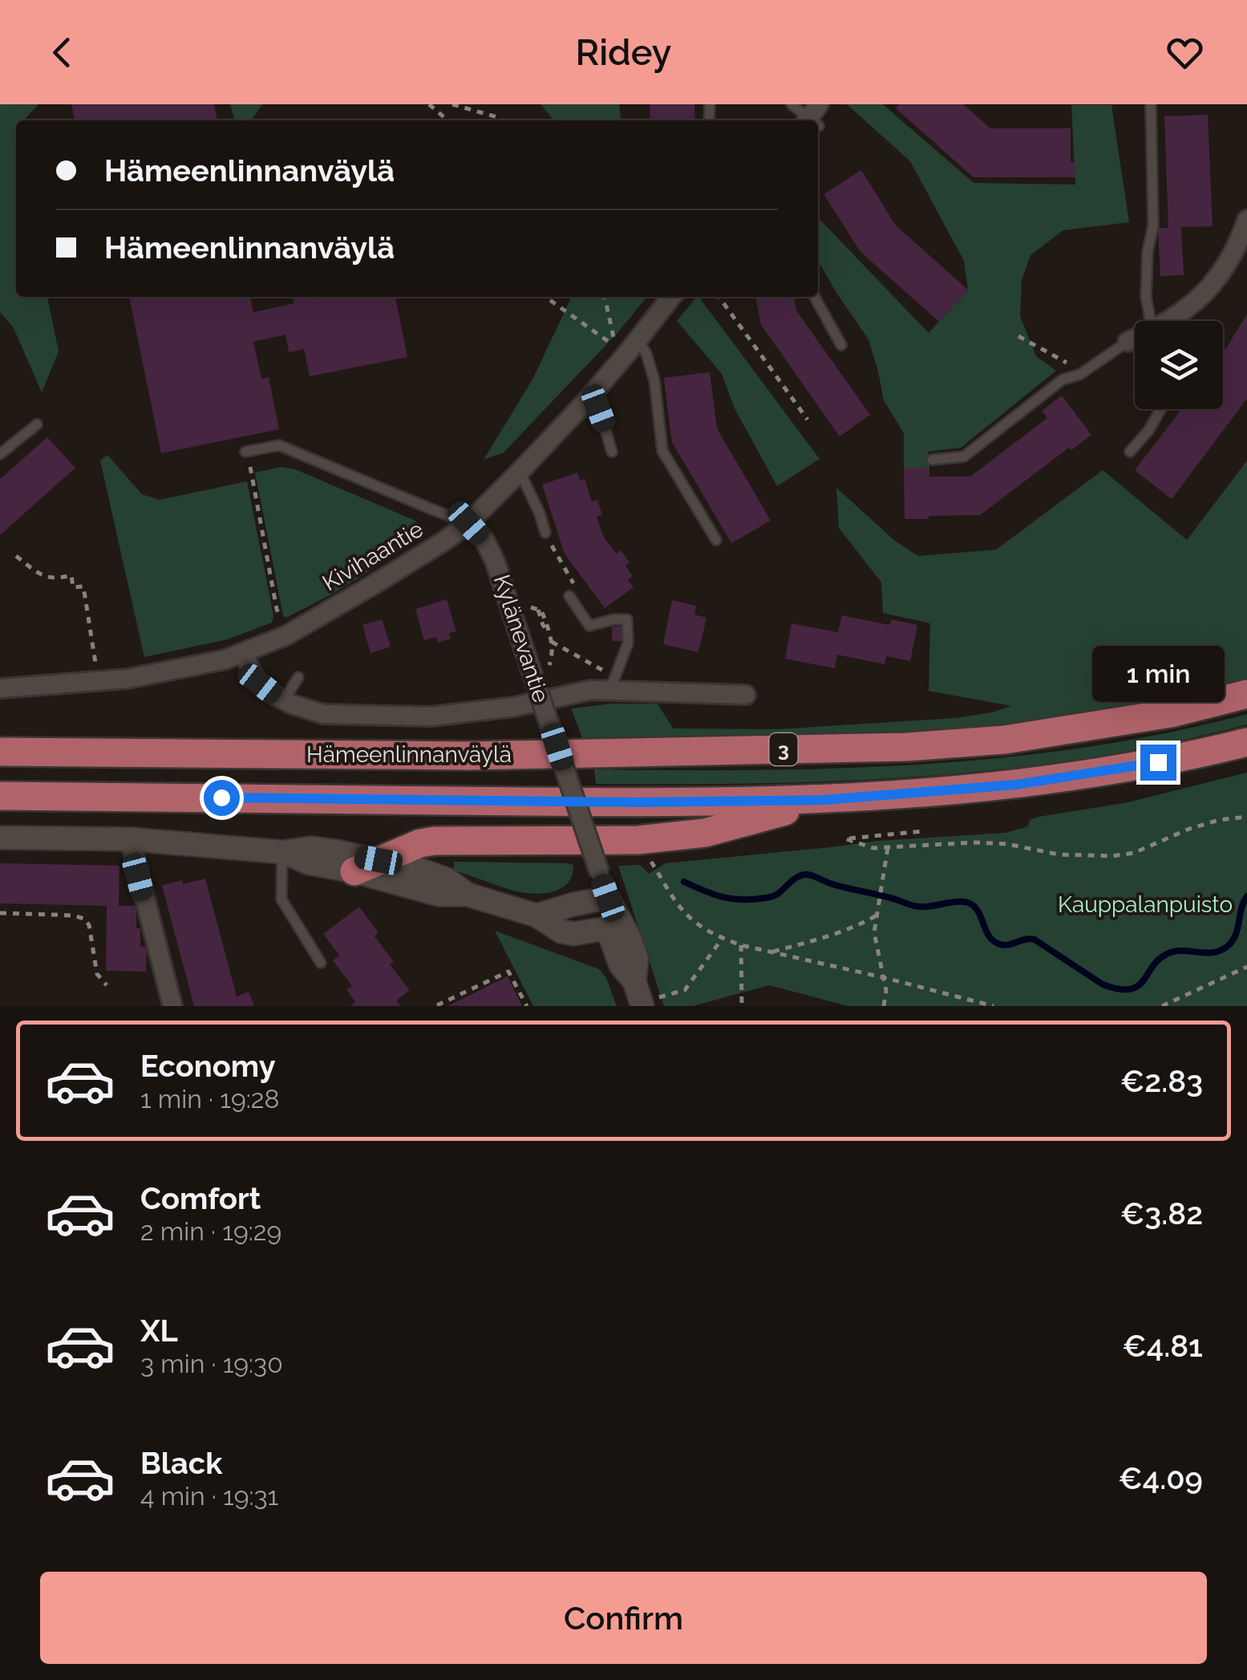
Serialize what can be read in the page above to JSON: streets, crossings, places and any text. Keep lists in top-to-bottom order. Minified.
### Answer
{"streets":{"highway":["3","Hämeenlinnanväylä"],"street":["Kivihaantie","Kylänevantie"]},"crossings":[["Kivihaantie","Kylänevantie"]],"parks":["Kauppalanpuisto"],"page":{"header":"Ridey","banner":["Hämeenlinnanväylä","Hämeenlinnanväylä"],"bubble":"1 min","list":[{"name":"Economy","note":"1 min · 19:28","value":"€2.83"},{"name":"Comfort","note":"2 min · 19:29","value":"€3.82"},{"name":"XL","note":"3 min · 19:30","value":"€4.81"},{"name":"Black","note":"4 min · 19:31","value":"€4.09"}],"buttons":"Confirm"}}
